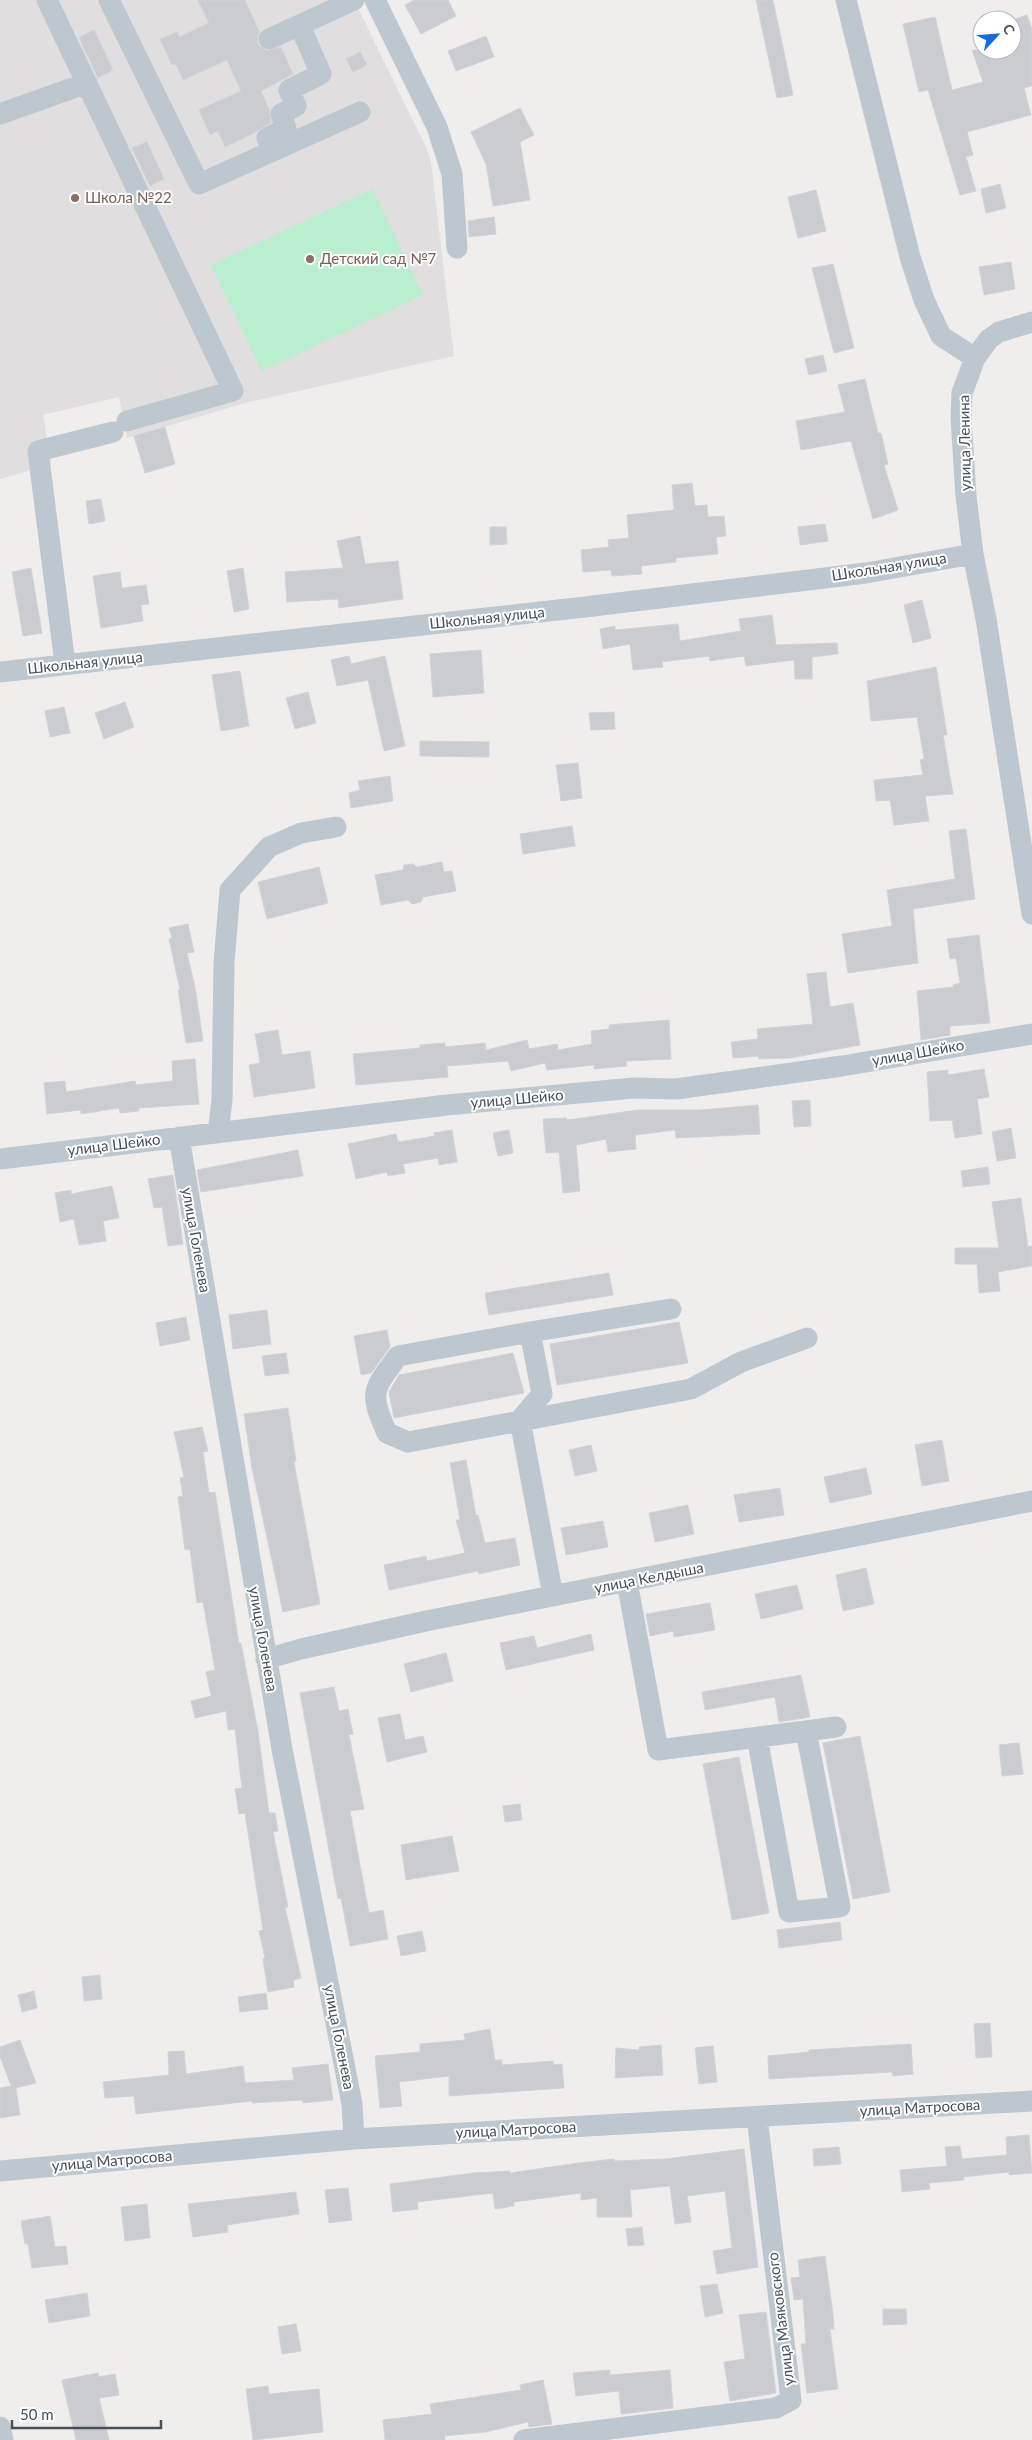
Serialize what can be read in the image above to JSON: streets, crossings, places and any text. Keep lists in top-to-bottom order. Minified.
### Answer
{"streets":{"street":["улица Ленина","Школьная улица","улица Шейко","улица Голенева","улица Келдыша","улица Матросова","улица Маяковского"]},"crossings":[["улица Ленина","Школьная улица"],["улица Шейко","улица Голенева"],["улица Голенева","улица Келдыша"],["улица Голенева","улица Матросова"],["улица Матросова","улица Маяковского"]],"places":["Школа №22","Детский сад №7"],"scale_bar":"50 m","north":"top right"}
